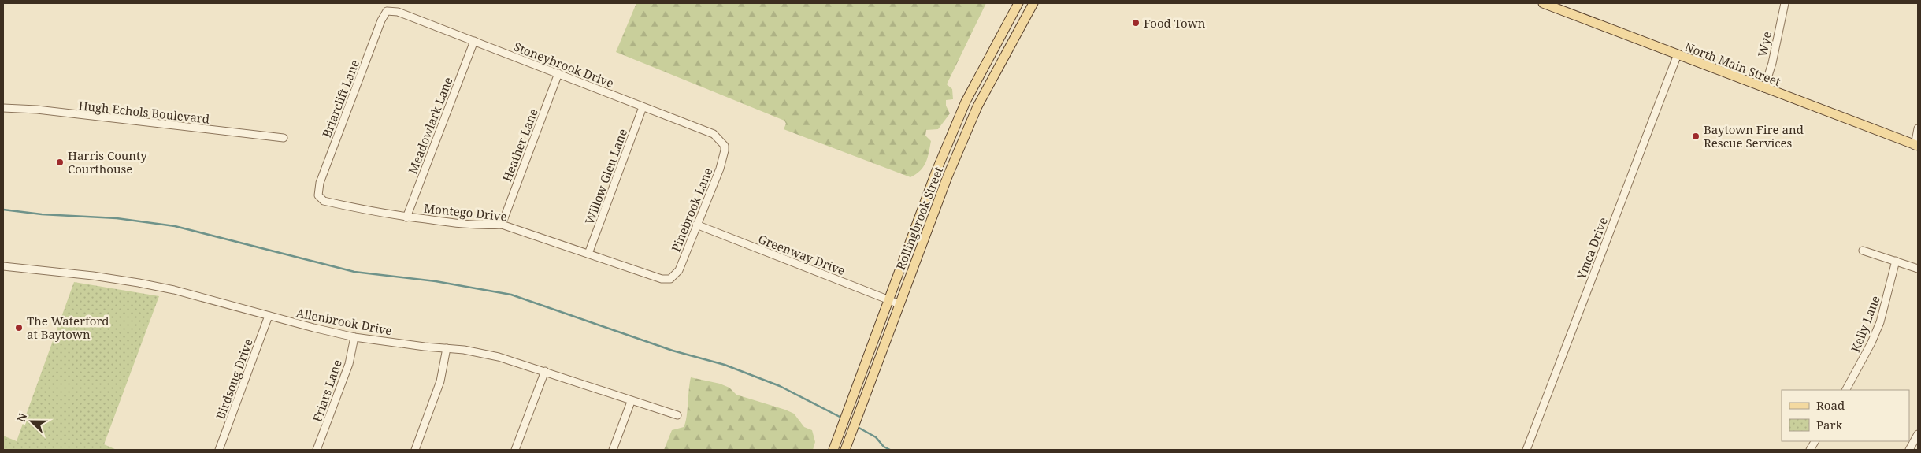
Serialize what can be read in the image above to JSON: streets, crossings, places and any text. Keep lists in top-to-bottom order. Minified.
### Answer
{"streets":{"main road":["North Main Street","Rollingbrook Street"],"street":["Wye","Stoneybrook Drive","Briarclift Lane","Hugh Echols Boulevard","Meadowlark Lane","Heather Lane","Willow Glen Lane","Pinebrook Lane","Montego Drive","Ymca Drive","Greenway Drive","Allenbrook Drive","Kelly Lane","Birdsong Drive","Friars Lane"]},"crossings":[["Wye","North Main Street"],["North Main Street","Ymca Drive"],["Stoneybrook Drive","Briarclift Lane"],["Stoneybrook Drive","Meadowlark Lane"],["Stoneybrook Drive","Heather Lane"],["Stoneybrook Drive","Willow Glen Lane"],["Stoneybrook Drive","Pinebrook Lane"],["Briarclift Lane","Montego Drive"],["Meadowlark Lane","Montego Drive"],["Heather Lane","Montego Drive"],["Willow Glen Lane","Montego Drive"],["Pinebrook Lane","Montego Drive"],["Pinebrook Lane","Greenway Drive"],["Rollingbrook Street","Greenway Drive"],["Allenbrook Drive","Birdsong Drive"],["Allenbrook Drive","Friars Lane"]],"places":["Food Town","Baytown Fire and Rescue Services","Harris County Courthouse","The Waterford at Baytown"],"legend":["Road","Park"],"north":"left"}
